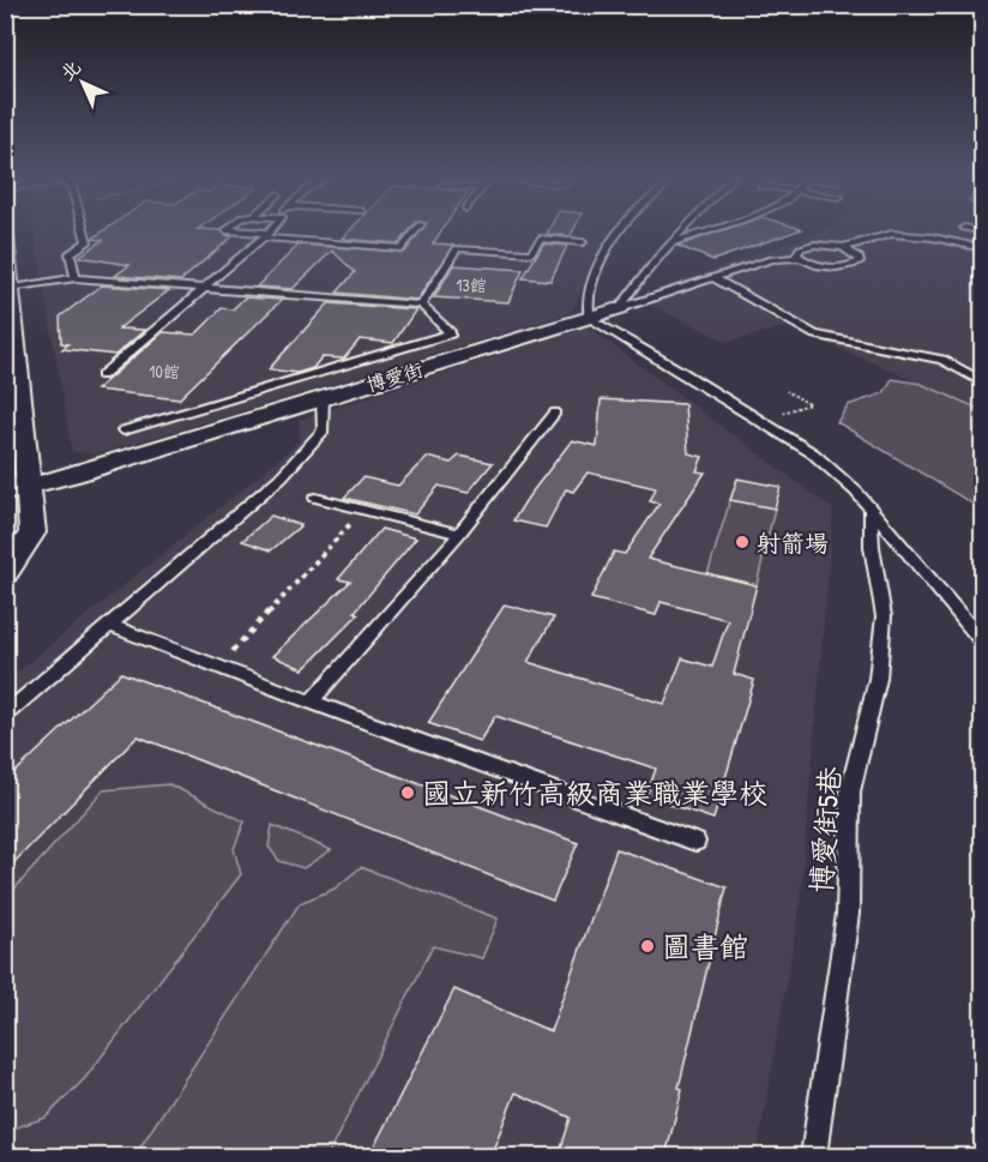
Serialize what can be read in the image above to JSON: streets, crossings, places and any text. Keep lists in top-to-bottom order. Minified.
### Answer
{"streets":{"street":["博愛街"],"lane":["博愛街5巷"]},"places":["射箭場","國立新竹高級商業職業學校","圖書館"],"house_numbers":["13館","10館"],"north":"top left"}
